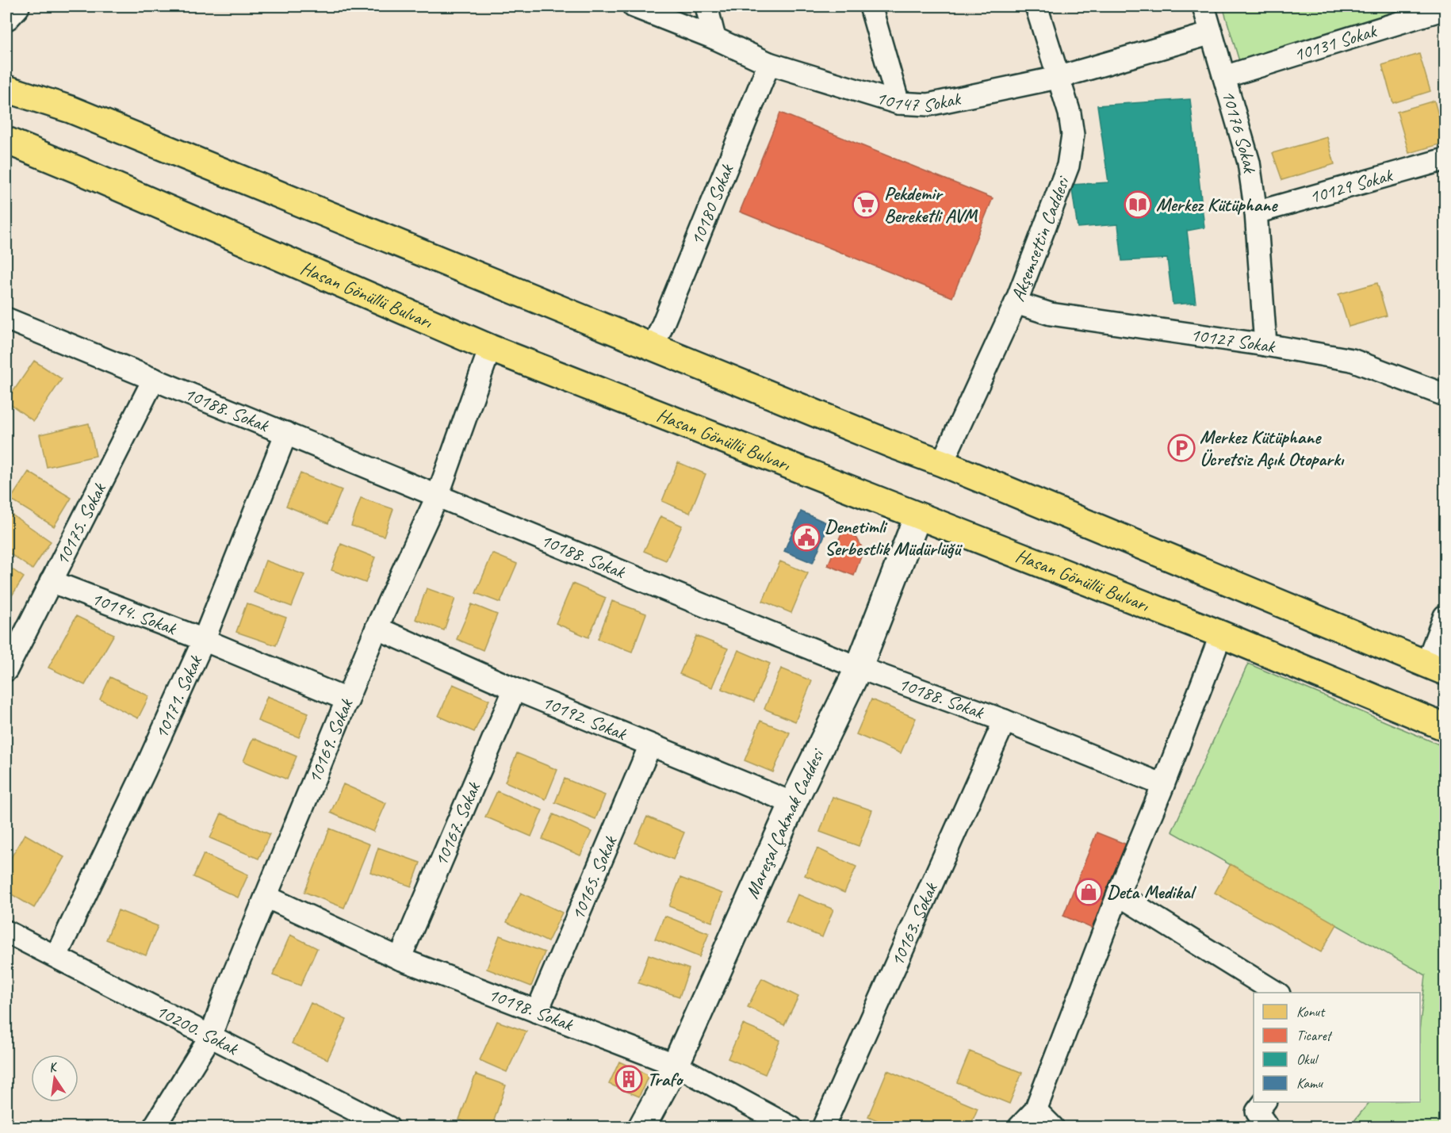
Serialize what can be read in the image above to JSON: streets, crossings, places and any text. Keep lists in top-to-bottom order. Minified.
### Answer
{"streets":{"main road":["Hasan Gönüllü Bulvarı"],"street":["10131 Sokak","10147 Sokak","10176 Sokak","10129 Sokak","10180 Sokak","Akşemsettin Caddesi","10127 Sokak","10188. Sokak","10175. Sokak","10194. Sokak","10171. Sokak","10192. Sokak","10169. Sokak","10167. Sokak","Mareşal Çakmak Caddesi","10165. Sokak","10163. Sokak","10198. Sokak","10200. Sokak"]},"crossings":[["10131 Sokak","10176 Sokak"],["10147 Sokak","10176 Sokak"],["10147 Sokak","10180 Sokak"],["10147 Sokak","Akşemsettin Caddesi"],["10176 Sokak","10129 Sokak"],["10176 Sokak","10127 Sokak"],["Akşemsettin Caddesi","10127 Sokak"],["Hasan Gönüllü Bulvarı","10169. Sokak"],["Hasan Gönüllü Bulvarı","Mareşal Çakmak Caddesi"],["10188. Sokak","10175. Sokak"],["10188. Sokak","10171. Sokak"],["10188. Sokak","10169. Sokak"],["10188. Sokak","Mareşal Çakmak Caddesi"],["10188. Sokak","10163. Sokak"],["10175. Sokak","10194. Sokak"],["10194. Sokak","10171. Sokak"],["10194. Sokak","10169. Sokak"],["10171. Sokak","10200. Sokak"],["10192. Sokak","10169. Sokak"],["10192. Sokak","10167. Sokak"],["10192. Sokak","Mareşal Çakmak Caddesi"],["10192. Sokak","10165. Sokak"],["10169. Sokak","10198. Sokak"],["10169. Sokak","10200. Sokak"],["10167. Sokak","10198. Sokak"],["Mareşal Çakmak Caddesi","10198. Sokak"],["10165. Sokak","10198. Sokak"]],"places":{"supermarket":["Pekdemir Bereketli AVM"],"library":["Merkez Kütüphane"],"parking":["Merkez Kütüphane Ücretsiz Açık Otoparkı"],"public building":["Denetimli Serbestlik Müdürlüğü"],"shop":["Deta Medikal"],"building":["Trafo"]},"legend":["Konut","Ticaret","Okul","Kamu"],"north":"top"}
